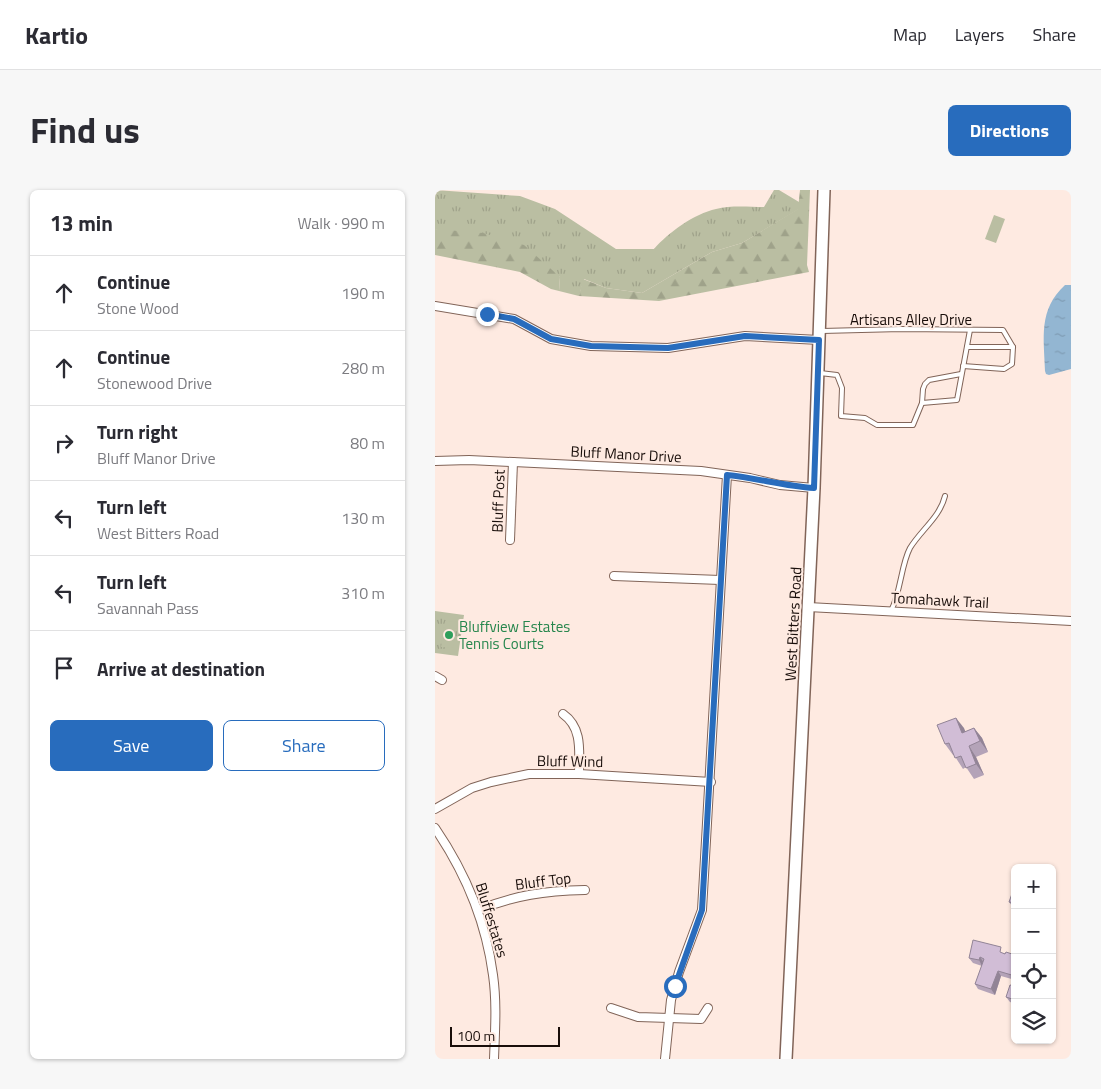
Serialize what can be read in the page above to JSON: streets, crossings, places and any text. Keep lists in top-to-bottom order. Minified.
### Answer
{"streets":{"main road":["West Bitters Road"],"street":["Bluff Manor Drive","Bluff Post","Tomahawk Trail","Bluff Wind","Bluff Top","Bluffestates"],"lane":["Artisans Alley Drive"]},"crossings":[["Artisans Alley Drive","West Bitters Road"],["Bluff Manor Drive","Bluff Post"],["Bluff Manor Drive","West Bitters Road"],["Tomahawk Trail","West Bitters Road"],["Bluff Top","Bluffestates"]],"places":["Bluffview Estates Tennis Courts"],"scale_bar":"100 m","page":{"header":"Kartio","nav":["Map","Layers","Share"],"title":"Find us","buttons":["Directions",["Save","Share"]],"heading":["13 min","Walk · 990 m"],"list":[["Continue","Stone Wood","190 m"],["Continue","Stonewood Drive","280 m"],["Turn right","Bluff Manor Drive","80 m"],["Turn left","West Bitters Road","130 m"],["Turn left","Savannah Pass","310 m"],"Arrive at destination"],"map_buttons":["+","−"],"scale":"100 m"}}
